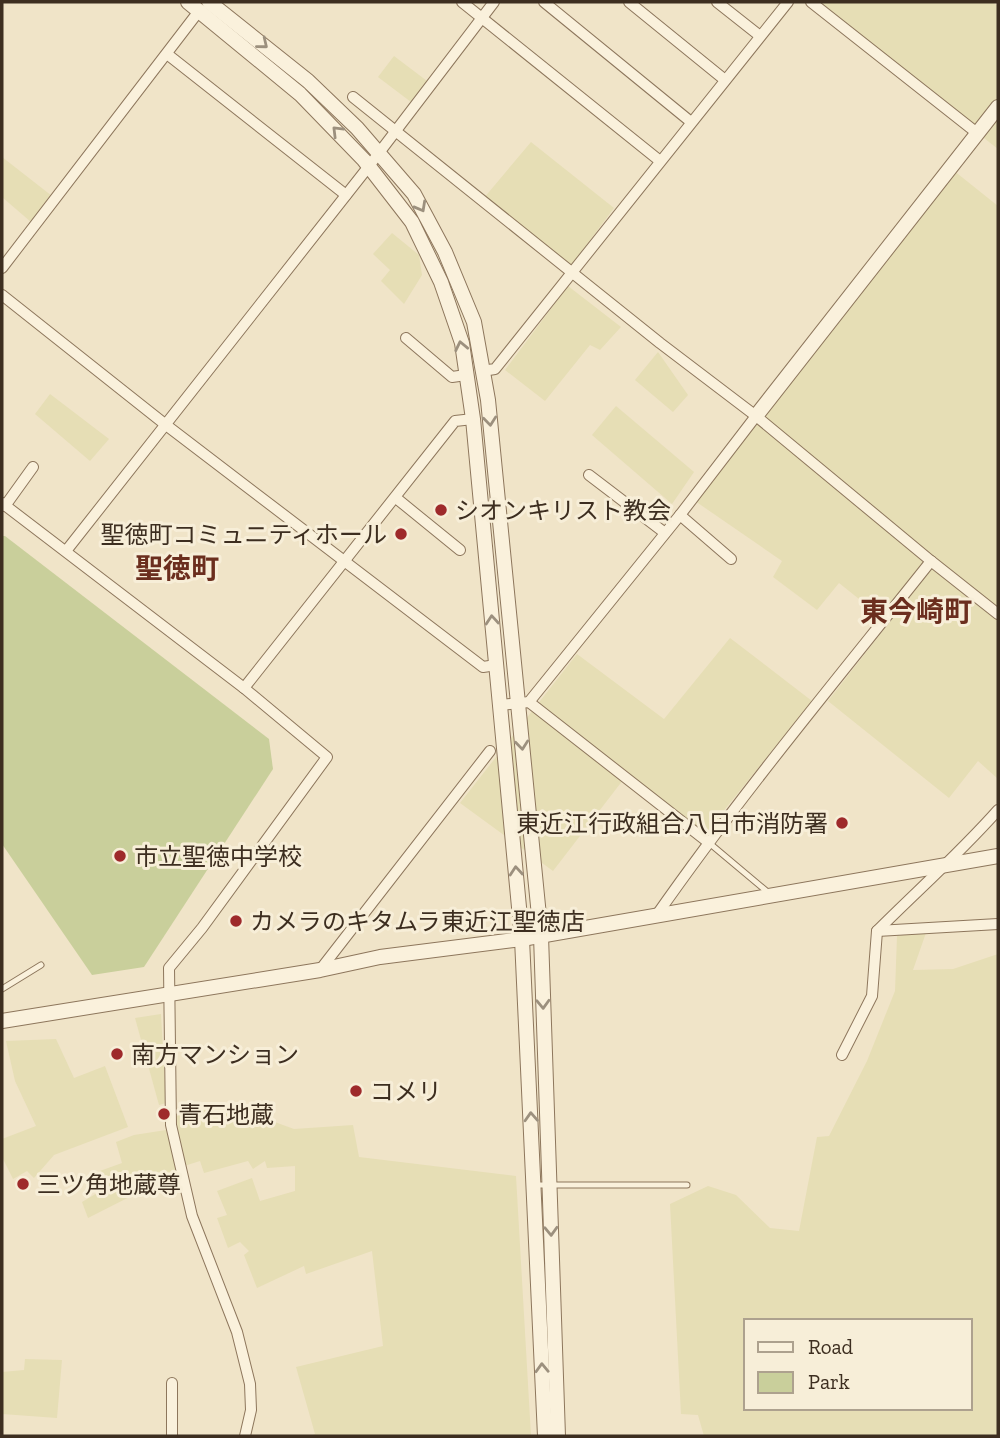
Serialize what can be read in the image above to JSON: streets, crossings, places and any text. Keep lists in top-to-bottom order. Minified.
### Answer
{"districts":["聖徳町","東今崎町"],"places":["シオンキリスト教会","聖徳町コミュニティホール","東近江行政組合八日市消防署","市立聖徳中学校","カメラのキタムラ東近江聖徳店","南方マンション","コメリ","青石地蔵","三ツ角地蔵尊"],"legend":["Road","Park"]}
